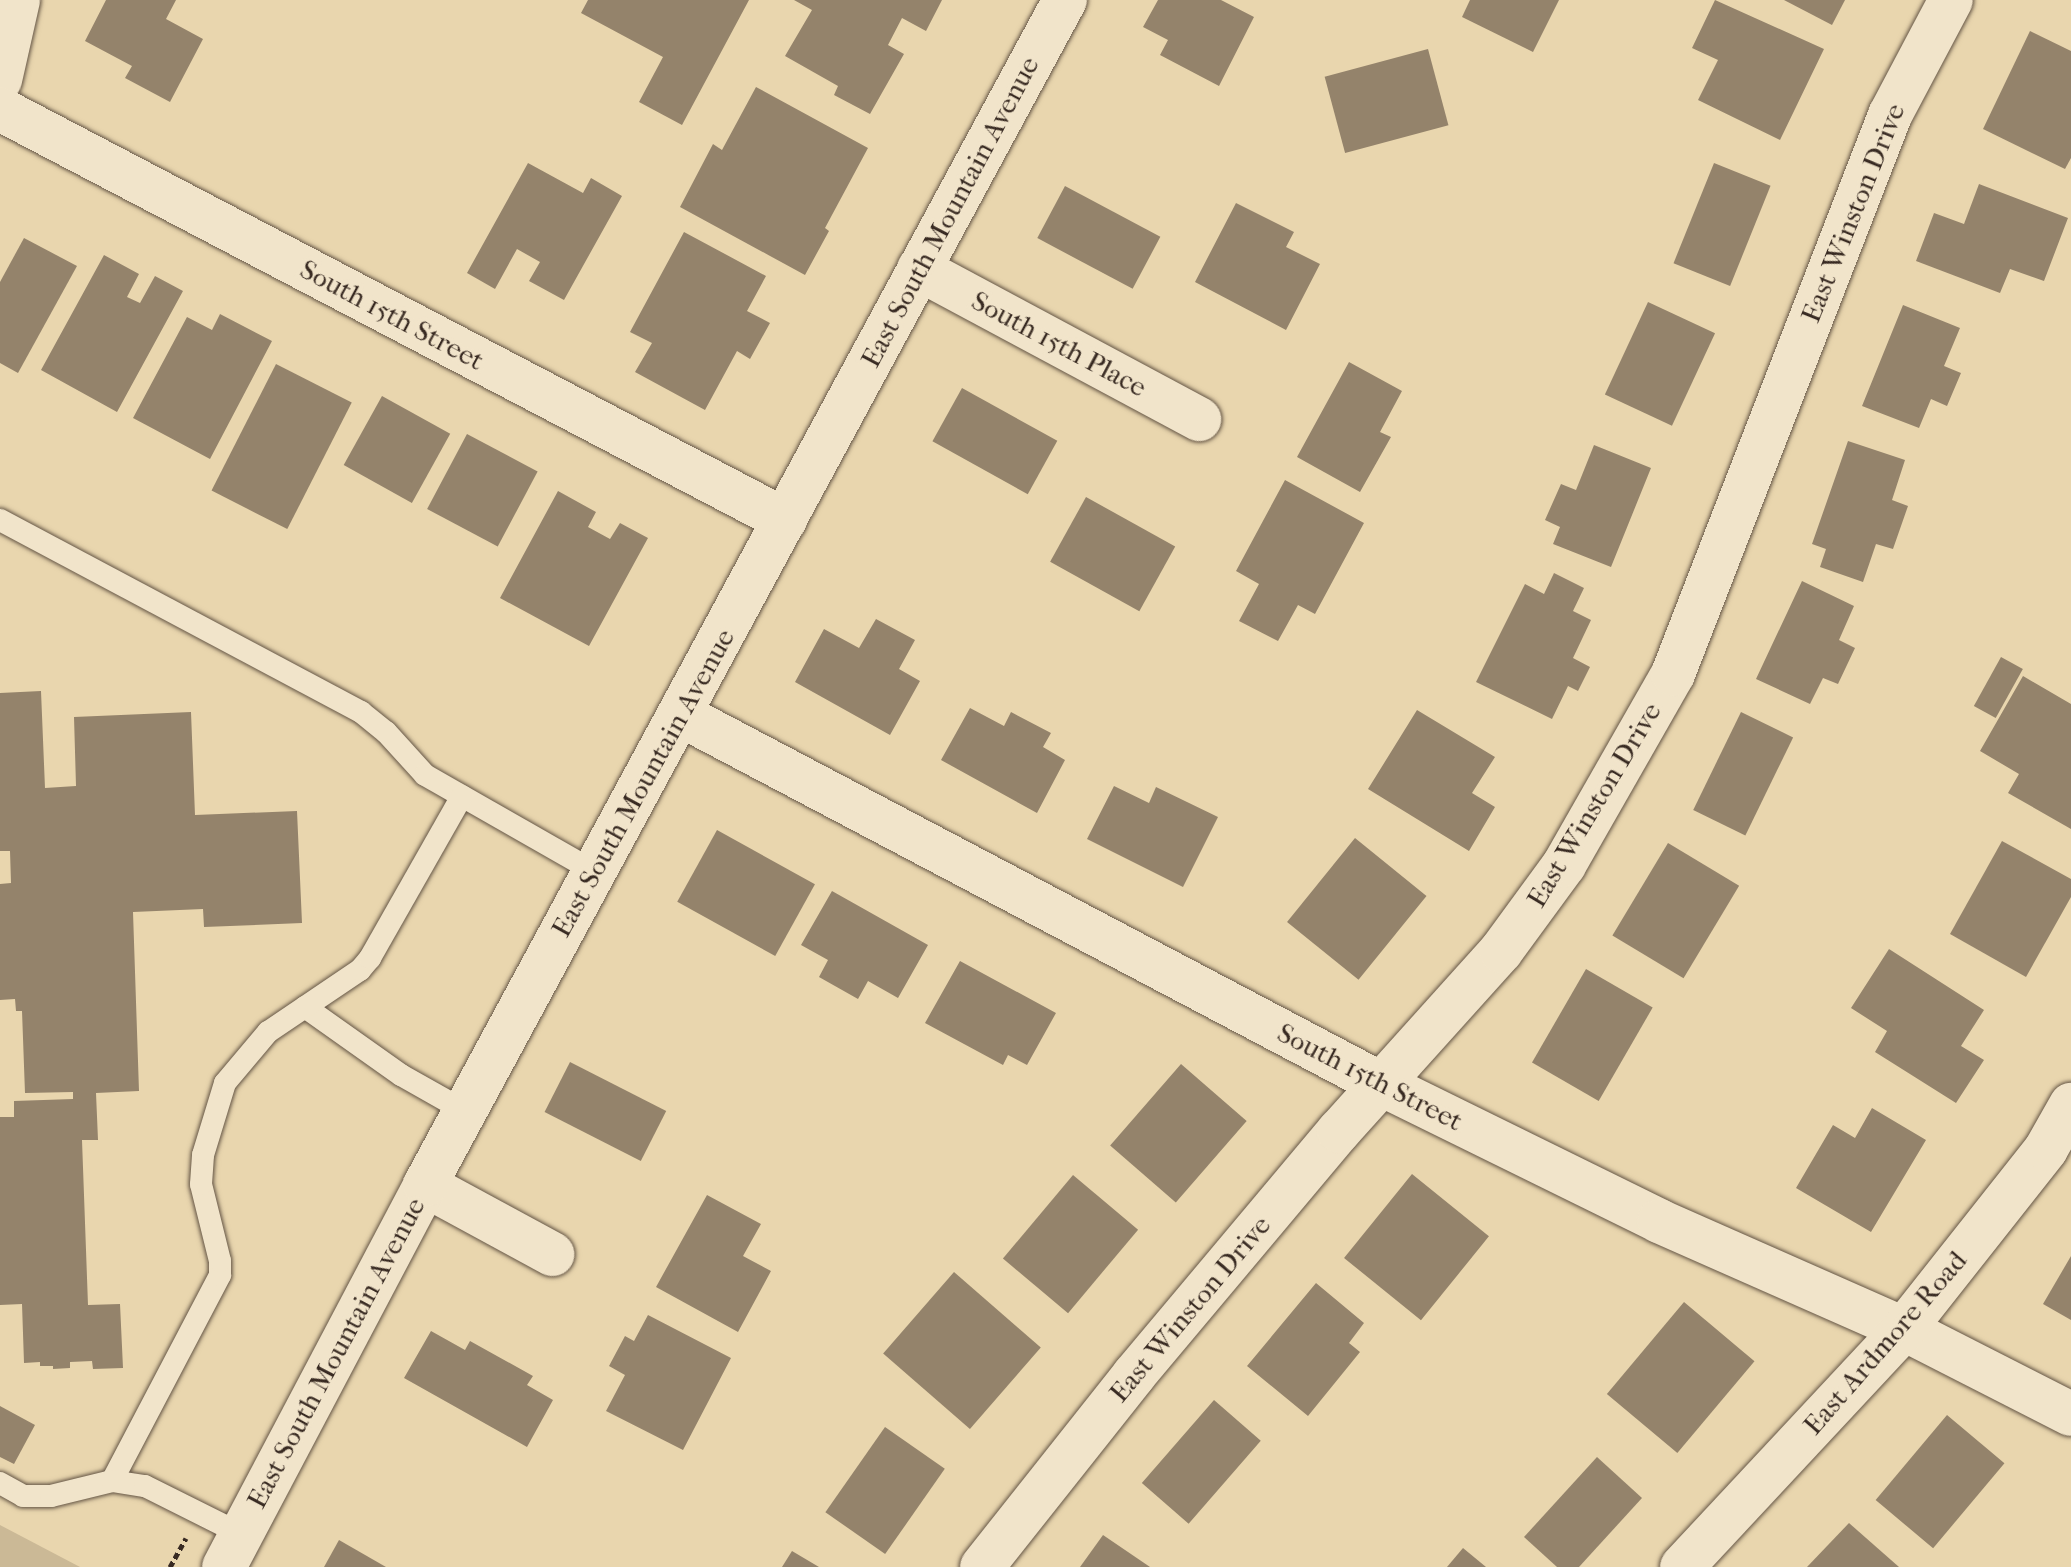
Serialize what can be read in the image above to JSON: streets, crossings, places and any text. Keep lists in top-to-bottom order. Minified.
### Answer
{"streets":{"street":["East South Mountain Avenue","East Winston Drive","South 15th Street","South 15th Place","East Ardmore Road"]},"crossings":[["East South Mountain Avenue","South 15th Street"],["East South Mountain Avenue","South 15th Place"],["East Winston Drive","South 15th Street"],["South 15th Street","East Ardmore Road"]]}
